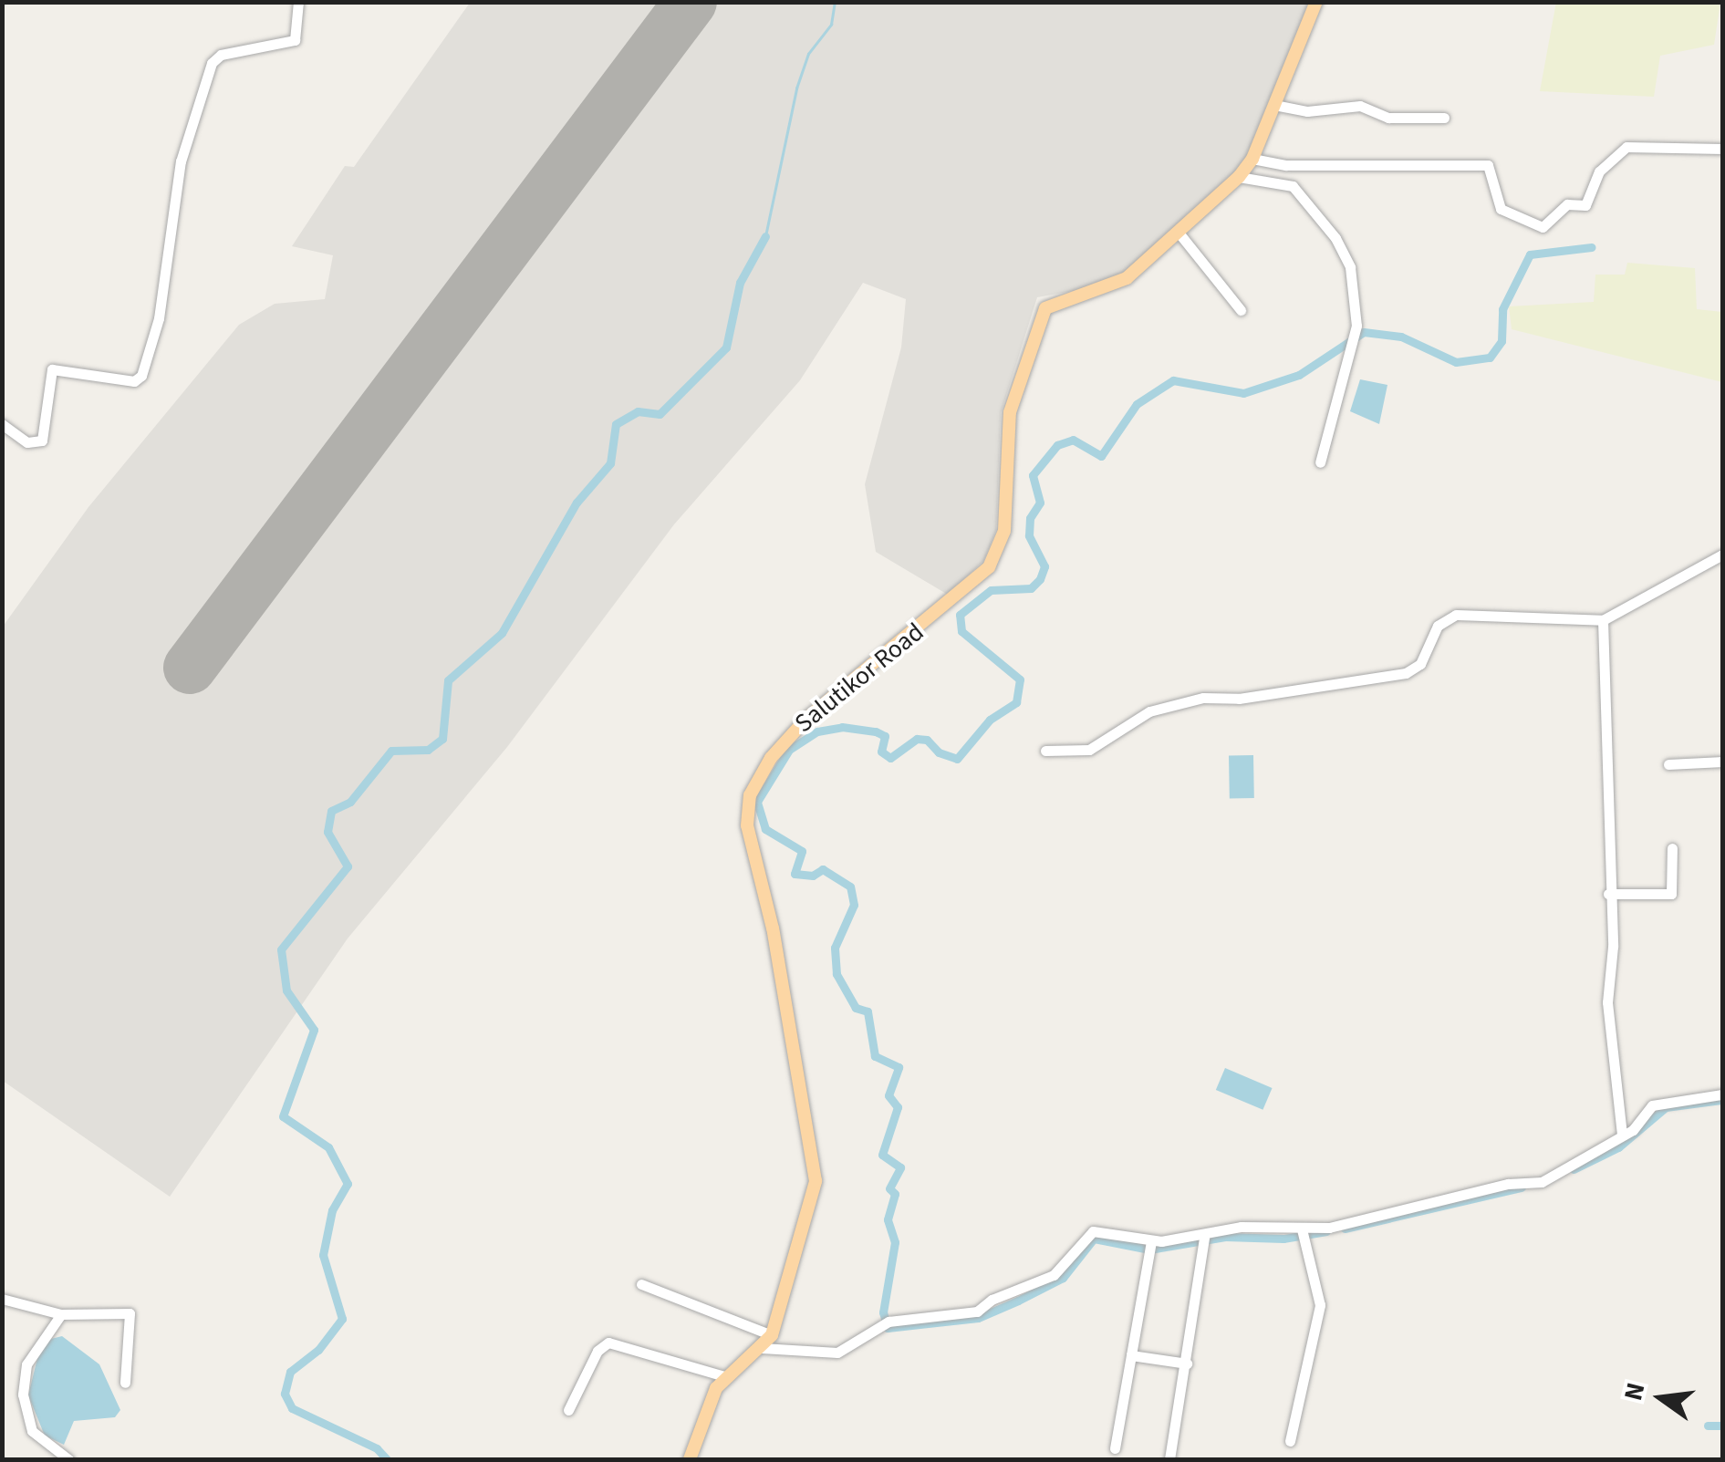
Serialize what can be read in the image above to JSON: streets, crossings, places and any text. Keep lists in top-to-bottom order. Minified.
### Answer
{"streets":{"main road":["Salutikor Road"]},"north":"left"}
